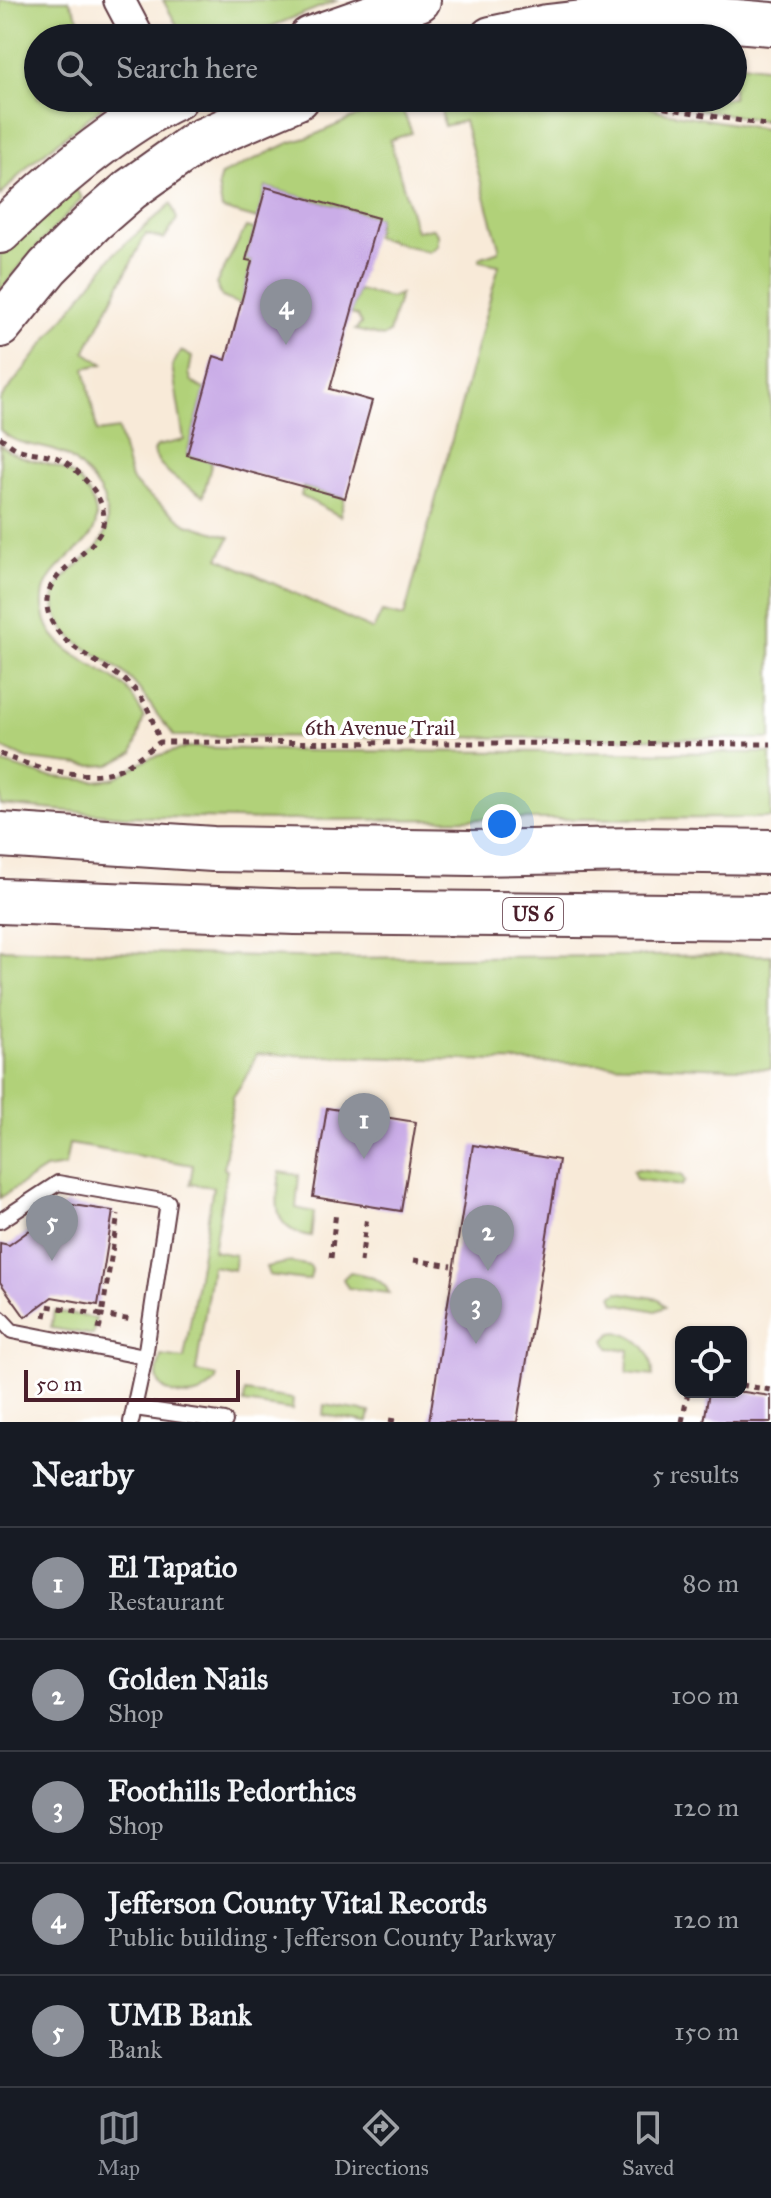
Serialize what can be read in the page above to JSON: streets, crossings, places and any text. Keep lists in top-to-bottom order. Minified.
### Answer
{"streets":{"highway":["US 6"],"path":["6th Avenue Trail"]},"scale_bar":"50 m","page":{"search":"Search here","pins":["4","1","5","2","3"],"scale":"50 m","heading":["Nearby","5 results"],"list":[{"mark":"1","name":"El Tapatio","note":"Restaurant","value":"80 m"},{"mark":"2","name":"Golden Nails","note":"Shop","value":"100 m"},{"mark":"3","name":"Foothills Pedorthics","note":"Shop","value":"120 m"},{"mark":"4","name":"Jefferson County Vital Records","note":"Public building · Jefferson County Parkway","value":"120 m"},{"mark":"5","name":"UMB Bank","note":"Bank","value":"150 m"}],"nav":["Map","Directions","Saved"]}}
